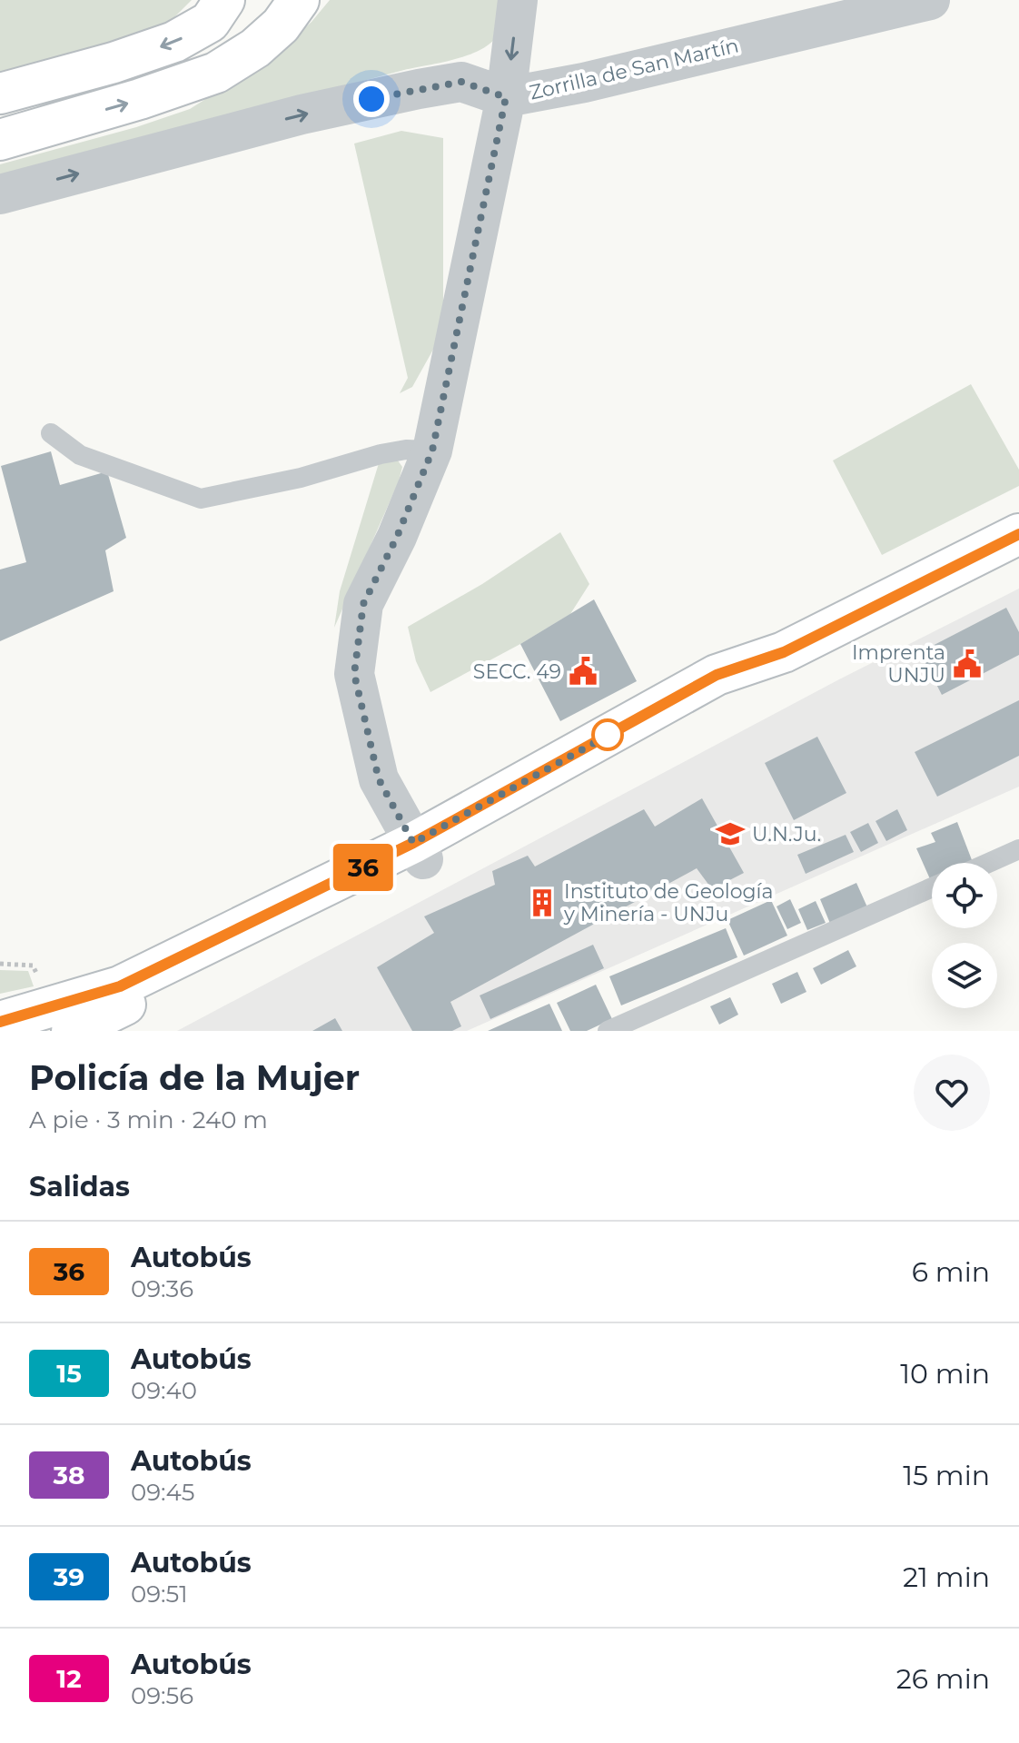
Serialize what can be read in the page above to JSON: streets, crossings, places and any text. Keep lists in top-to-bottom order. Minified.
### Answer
{"streets":{"street":["Zorrilla de San Martín"]},"places":{"public building":["Imprenta UNJU","SECC. 49"],"school or university":["U.N.Ju."],"building":["Instituto de Geología y Minería - UNJu"]},"lines":["bus line 36"],"page":{"on_map":"36","heading":[["Policía de la Mujer","A pie · 3 min · 240 m"],"Salidas"],"list":[{"mark":"36","name":"Autobús","note":"09:36","value":"6 min"},{"mark":"15","name":"Autobús","note":"09:40","value":"10 min"},{"mark":"38","name":"Autobús","note":"09:45","value":"15 min"},{"mark":"39","name":"Autobús","note":"09:51","value":"21 min"},{"mark":"12","name":"Autobús","note":"09:56","value":"26 min"}]}}
